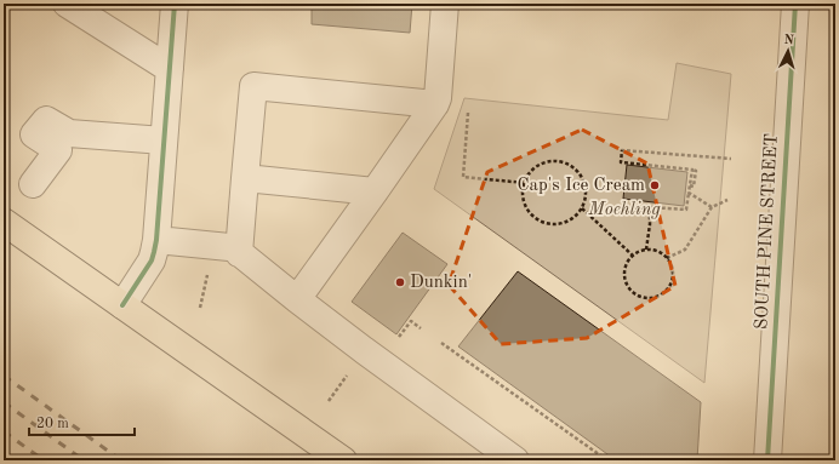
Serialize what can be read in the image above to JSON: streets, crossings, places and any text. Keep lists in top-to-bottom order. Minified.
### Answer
{"streets":{"street":["SOUTH PINE STREET"]},"parks":["Moehling"],"places":["Cap's Ice Cream","Dunkin'"],"scale_bar":"20 m","north":"top"}
